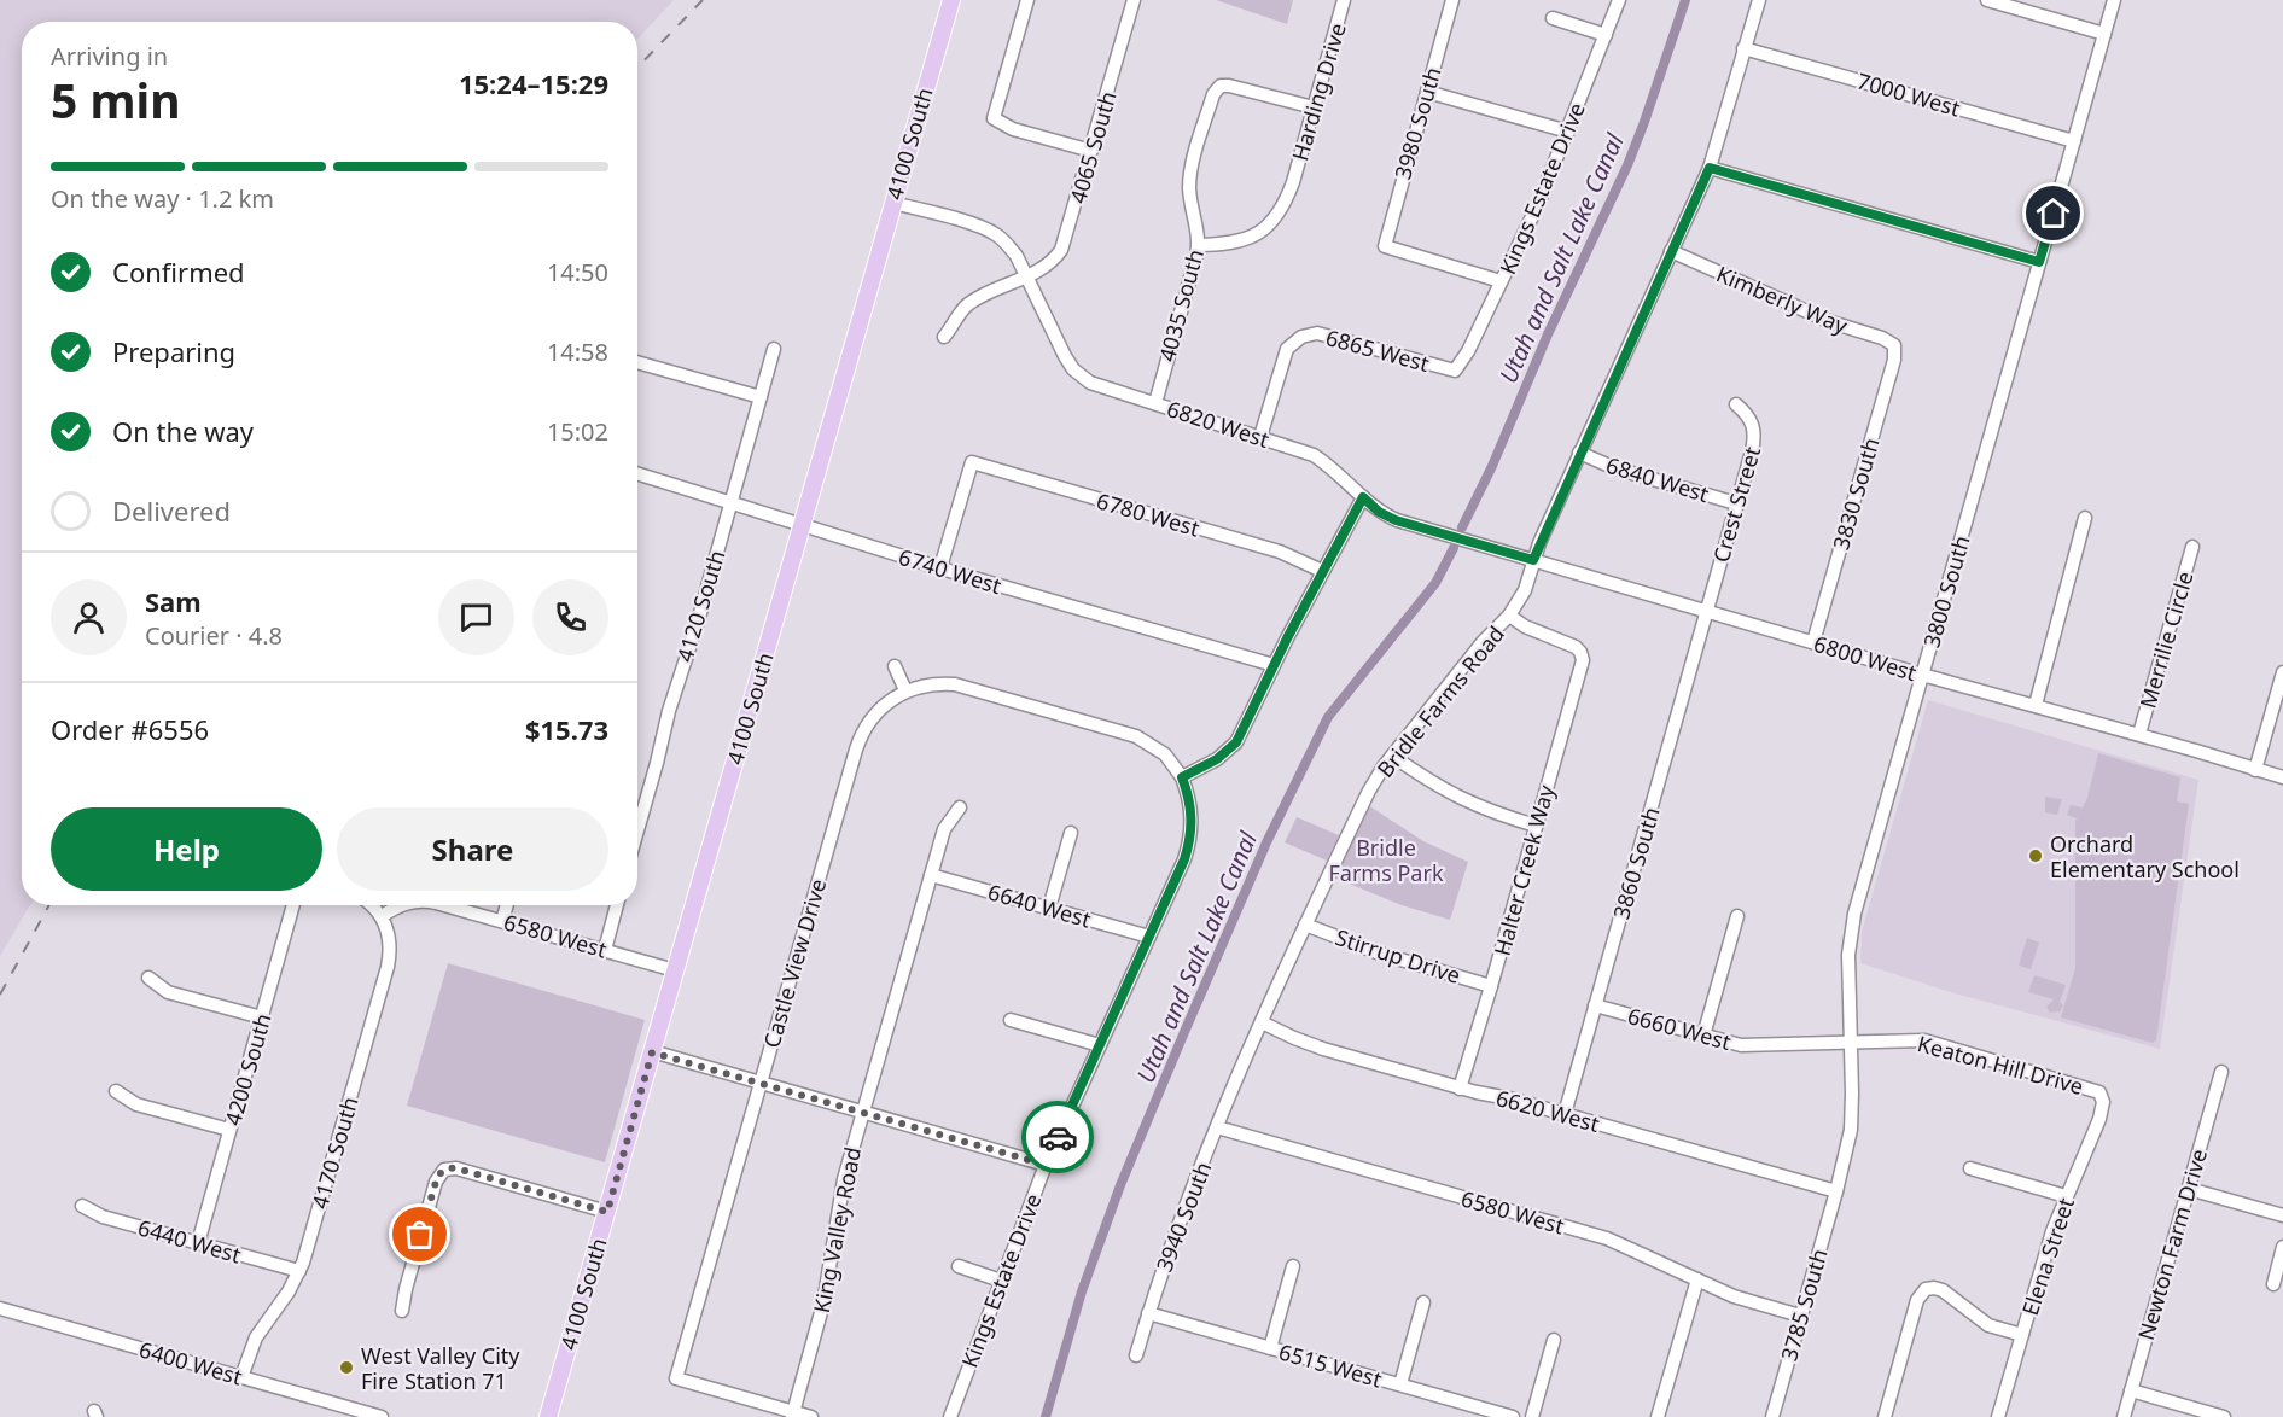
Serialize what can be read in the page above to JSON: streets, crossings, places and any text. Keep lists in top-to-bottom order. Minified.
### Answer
{"streets":{"main road":["4100 South"],"street":["Harding Drive","7000 West","3980 South","4065 South","Kings Estate Drive","Kimberly Way","4035 South","6865 West","6820 West","6840 West","3830 South","Crest Street","6780 West","6740 West","3800 South","4120 South","Merrilie Circle","6800 West","Bridle Farms Road","3860 South","Halter Creek Way","6640 West","6580 West","Stirrup Drive","Castle View Drive","6660 West","Keaton Hill Drive","4200 South","6620 West","4170 South","3940 South","King Valley Road","6440 West","Newton Farm Drive","Elena Street","3785 South","6400 West","6515 West"]},"crossings":[["Harding Drive","4035 South"],["7000 West","3800 South"],["7000 West","Bridle Farms Road"],["3980 South","Kings Estate Drive"],["4100 South","6740 West"],["4100 South","6580 West"],["4065 South","6820 West"],["Kings Estate Drive","6865 West"],["Kings Estate Drive","6640 West"],["Kings Estate Drive","Castle View Drive"],["Kimberly Way","3830 South"],["Kimberly Way","Bridle Farms Road"],["4035 South","6820 West"],["6865 West","6820 West"],["6820 West","6800 West"],["6840 West","Crest Street"],["6840 West","Bridle Farms Road"],["3830 South","6800 West"],["Crest Street","6800 West"],["Crest Street","3860 South"],["6780 West","6740 West"],["6740 West","4120 South"],["3800 South","6800 West"],["3800 South","6660 West"],["3800 South","Keaton Hill Drive"],["3800 South","6620 West"],["3800 South","3785 South"],["Merrilie Circle","6800 West"],["6800 West","Bridle Farms Road"],["6800 West","3860 South"],["Bridle Farms Road","Halter Creek Way"],["Bridle Farms Road","Stirrup Drive"],["Bridle Farms Road","6620 West"],["Bridle Farms Road","3940 South"],["3860 South","6660 West"],["3860 South","6620 West"],["Halter Creek Way","Stirrup Drive"],["Halter Creek Way","6620 West"],["6640 West","King Valley Road"],["6580 West","4170 South"],["6580 West","3940 South"],["6580 West","3785 South"],["Castle View Drive","King Valley Road"],["6660 West","Keaton Hill Drive"],["Keaton Hill Drive","Elena Street"],["4200 South","6440 West"],["6620 West","3785 South"],["4170 South","6440 West"],["4170 South","6400 West"],["3940 South","6515 West"]],"water":["Utah and Salt Lake Canal"],"parks":["Bridle Farms Park"],"places":["Orchard Elementary School","West Valley City Fire Station 71"],"page":{"heading":["5 min","Arriving in","15:24–15:29"],"panel":["Sam","Courier · 4.8","Order #6556","$15.73"],"bar":"On the way · 1.2 km","list":[["Confirmed","14:50"],["Preparing","14:58"],["On the way","15:02"],"Delivered"],"buttons":["Help","Share"]}}
